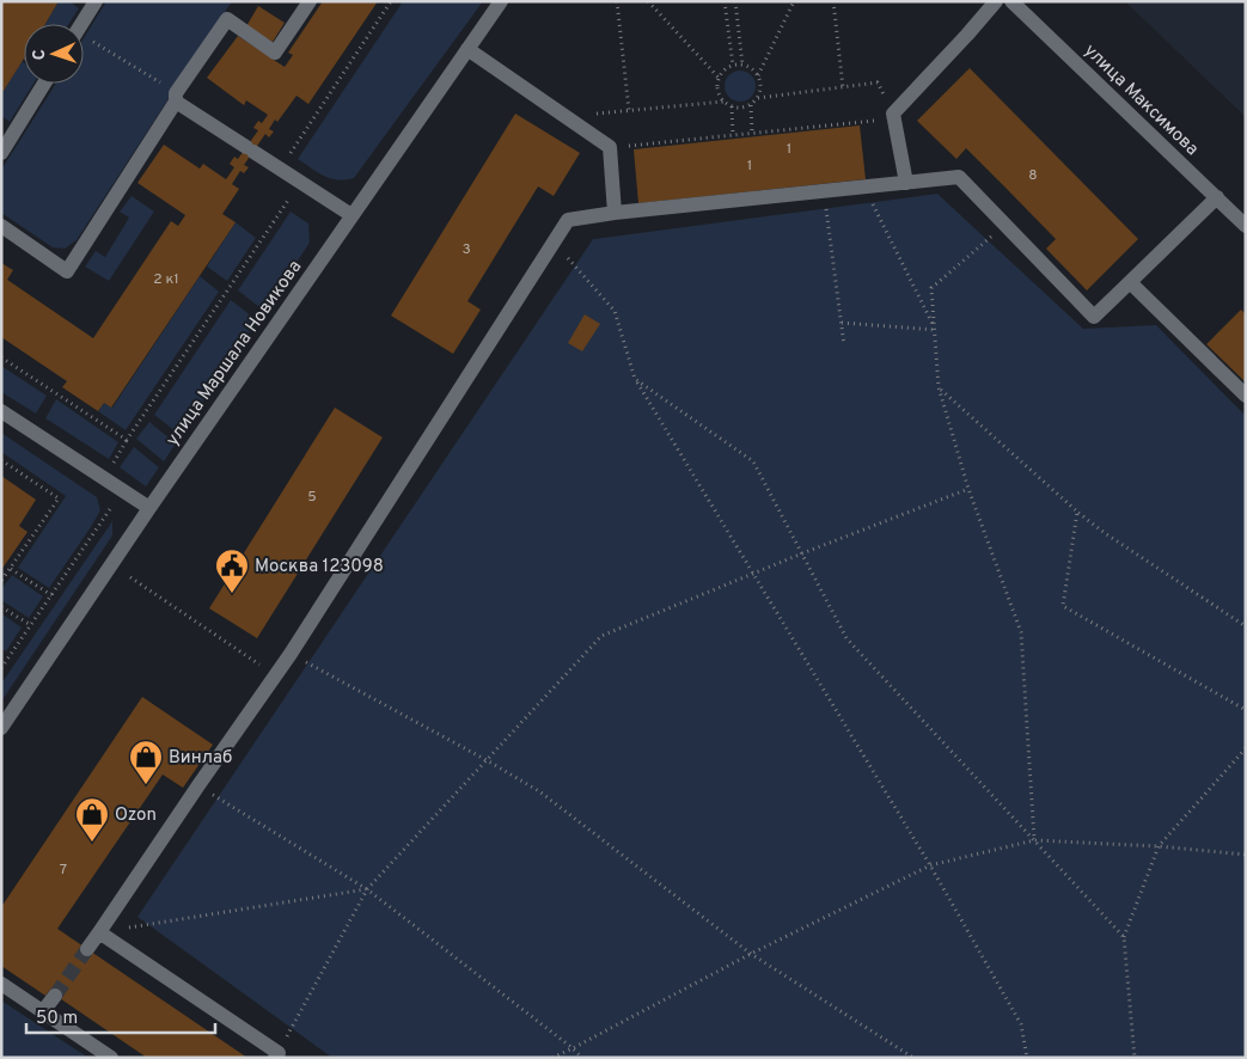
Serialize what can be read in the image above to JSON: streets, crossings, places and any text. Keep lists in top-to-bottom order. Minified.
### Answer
{"streets":{"street":["улица Максимова","улица Маршала Новикова"]},"places":{"public building":["Москва 123098"],"shop":["Винлаб","Ozon"]},"house_numbers":["1","1","8","3","2 к1","5","7"],"scale_bar":"50 m","north":"left"}
